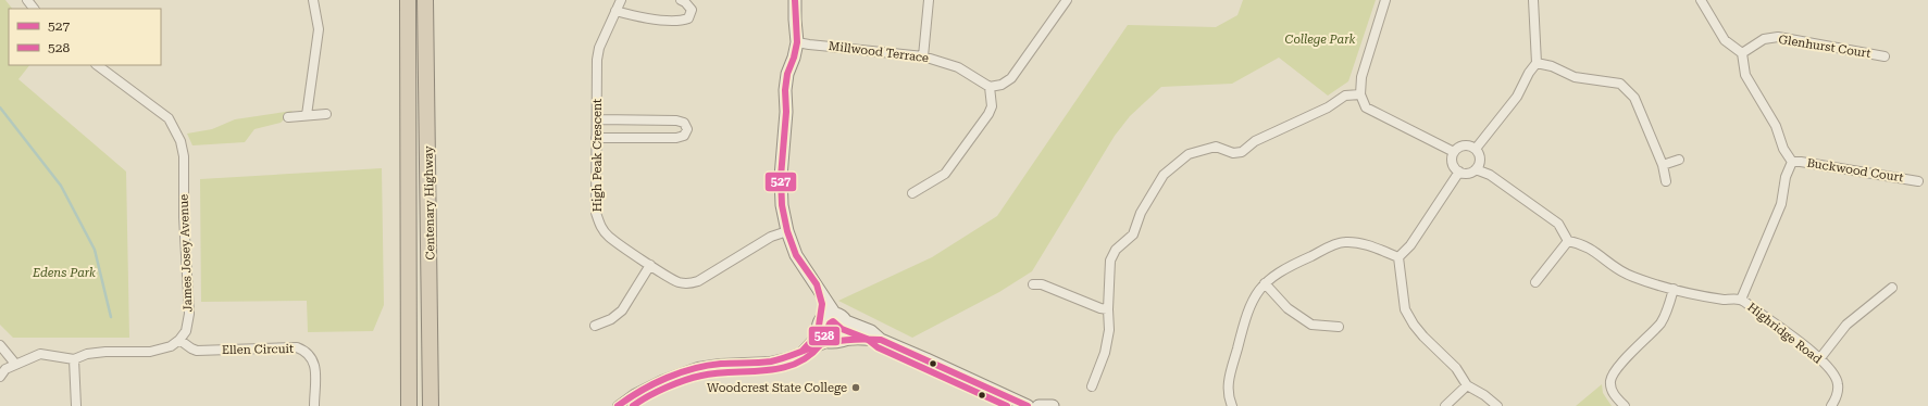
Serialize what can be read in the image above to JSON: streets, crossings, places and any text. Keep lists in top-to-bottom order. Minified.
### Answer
{"streets":{"highway":["Centenary Highway"],"street":["Glenhurst Court","Millwood Terrace","High Peak Crescent","Buckwood Court","James Josey Avenue","Highridge Road","Ellen Circuit"]},"crossings":[["James Josey Avenue","Ellen Circuit"]],"parks":["College Park","Edens Park"],"places":["Woodcrest State College"],"lines":["transit line 527","transit line 528"],"legend":["527","528"]}
